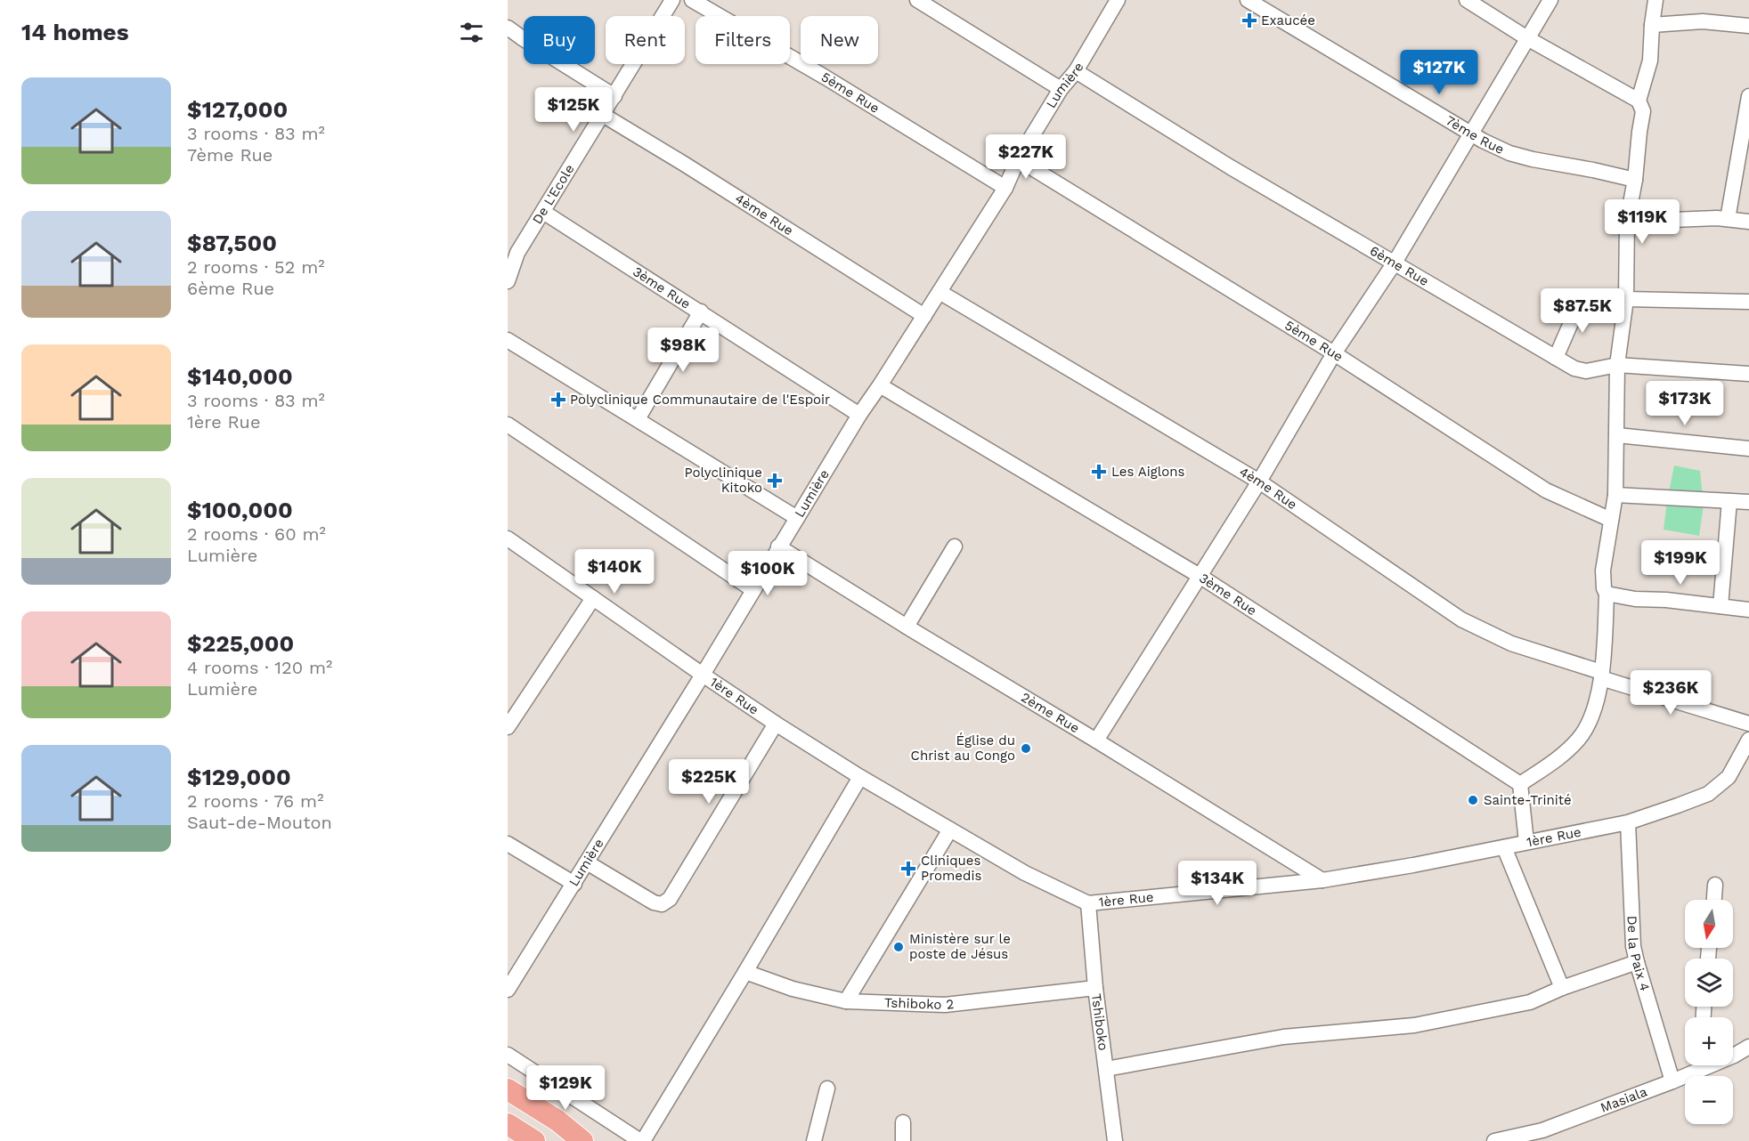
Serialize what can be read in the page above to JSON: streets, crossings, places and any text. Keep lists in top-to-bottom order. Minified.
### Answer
{"streets":{"street":["Lumière","5ème Rue","7ème Rue","De L'Ecole","4ème Rue","6ème Rue","3ème Rue","1ère Rue","2ème Rue","De la Paix 4","Tshiboko 2","Tshiboko","Masiala"]},"crossings":[["Lumière","5ème Rue"],["Lumière","4ème Rue"],["Lumière","6ème Rue"],["Lumière","3ème Rue"],["Lumière","1ère Rue"],["Lumière","2ème Rue"],["De L'Ecole","4ème Rue"],["De L'Ecole","3ème Rue"],["1ère Rue","2ème Rue"],["1ère Rue","De la Paix 4"],["1ère Rue","Tshiboko"],["De la Paix 4","Masiala"],["Tshiboko 2","Tshiboko"]],"places":{"health":["Exaucée","Polyclinique Communautaire de l'Espoir","Les Aiglons","Polyclinique Kitoko","Cliniques Promedis"],"other":["Église du Christ au Congo","Sainte-Trinité","Ministère sur le poste de Jésus"]},"north":"bottom","page":{"heading":"14 homes","chip":["Buy","Rent","Filters","New"],"price":["$127K","$125K","$227K","$119K","$87.5K","$98K","$173K","$199K","$140K","$100K","$236K","$225K","$134K","$129K"],"list":[{"name":"$127,000","note":"3 rooms · 83 m² · 7ème Rue"},{"name":"$87,500","note":"2 rooms · 52 m² · 6ème Rue"},{"name":"$140,000","note":"3 rooms · 83 m² · 1ère Rue"},{"name":"$100,000","note":"2 rooms · 60 m² · Lumière"},{"name":"$225,000","note":"4 rooms · 120 m² · Lumière"},{"name":"$129,000","note":"2 rooms · 76 m² · Saut-de-Mouton"}],"map_buttons":["+","−"]}}
